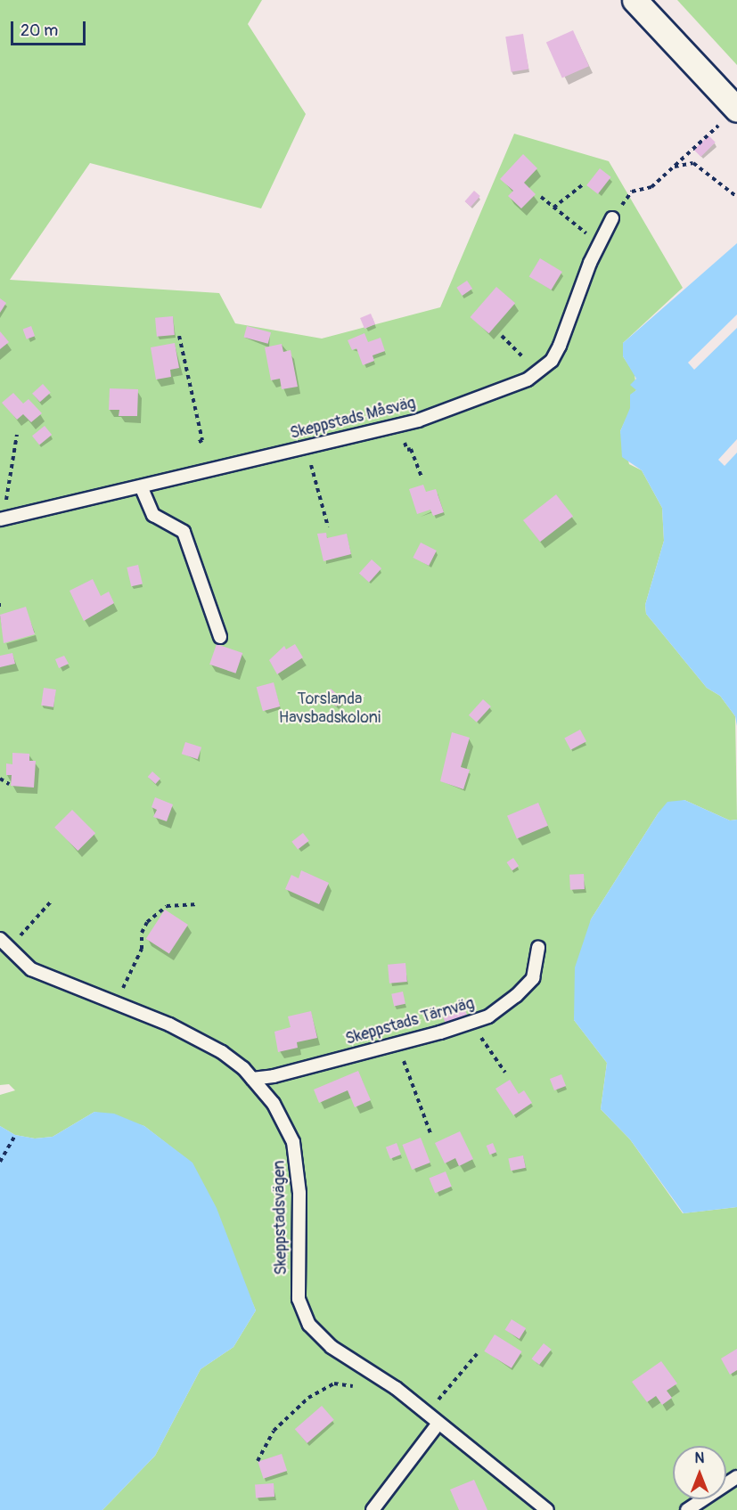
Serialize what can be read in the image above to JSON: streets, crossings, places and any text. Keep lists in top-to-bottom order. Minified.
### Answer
{"streets":{"lane":["Skeppstads Måsväg","Skeppstads Tärnväg","Skeppstadsvägen"]},"crossings":[["Skeppstads Tärnväg","Skeppstadsvägen"]],"parks":["Torslanda Havsbadskoloni"],"scale_bar":"20 m","north":"top"}
